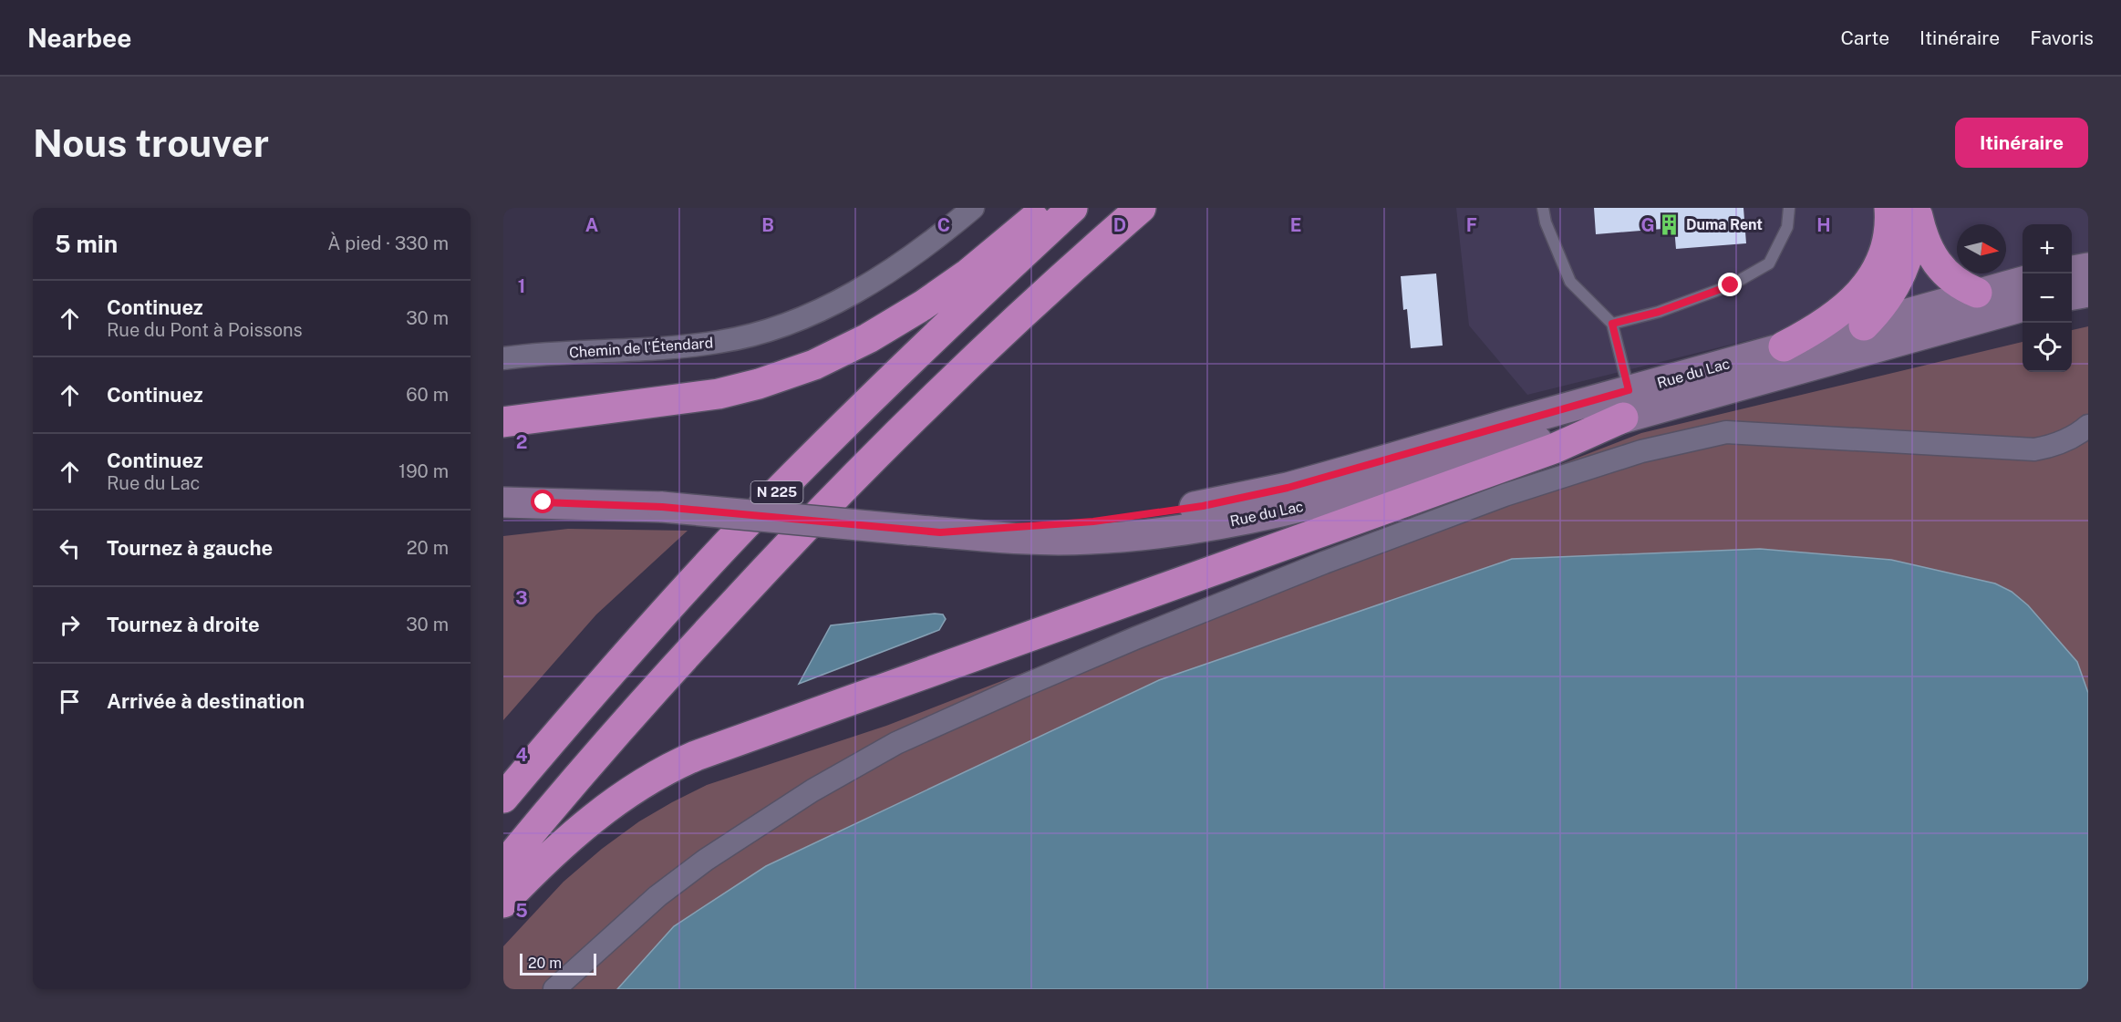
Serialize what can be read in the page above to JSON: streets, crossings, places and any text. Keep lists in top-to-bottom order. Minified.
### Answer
{"streets":{"highway":["N 225"],"street":["Chemin de l'Étendard","Rue du Lac"]},"places":{"building":["Duma Rent"]},"scale_bar":"20 m","north":"right","page":{"header":"Nearbee","nav":["Carte","Itinéraire","Favoris"],"buttons":"Itinéraire","title":"Nous trouver","heading":["5 min","À pied · 330 m"],"map_buttons":["+","−"],"list":[["Continuez","Rue du Pont à Poissons","30 m"],["Continuez","60 m"],["Continuez","Rue du Lac","190 m"],["Tournez à gauche","20 m"],["Tournez à droite","30 m"],"Arrivée à destination"],"scale":"20 m"},"grid":{"columns":["A","B","C","D","E","F","G","H"],"rows":["1","2","3","4","5"]}}
